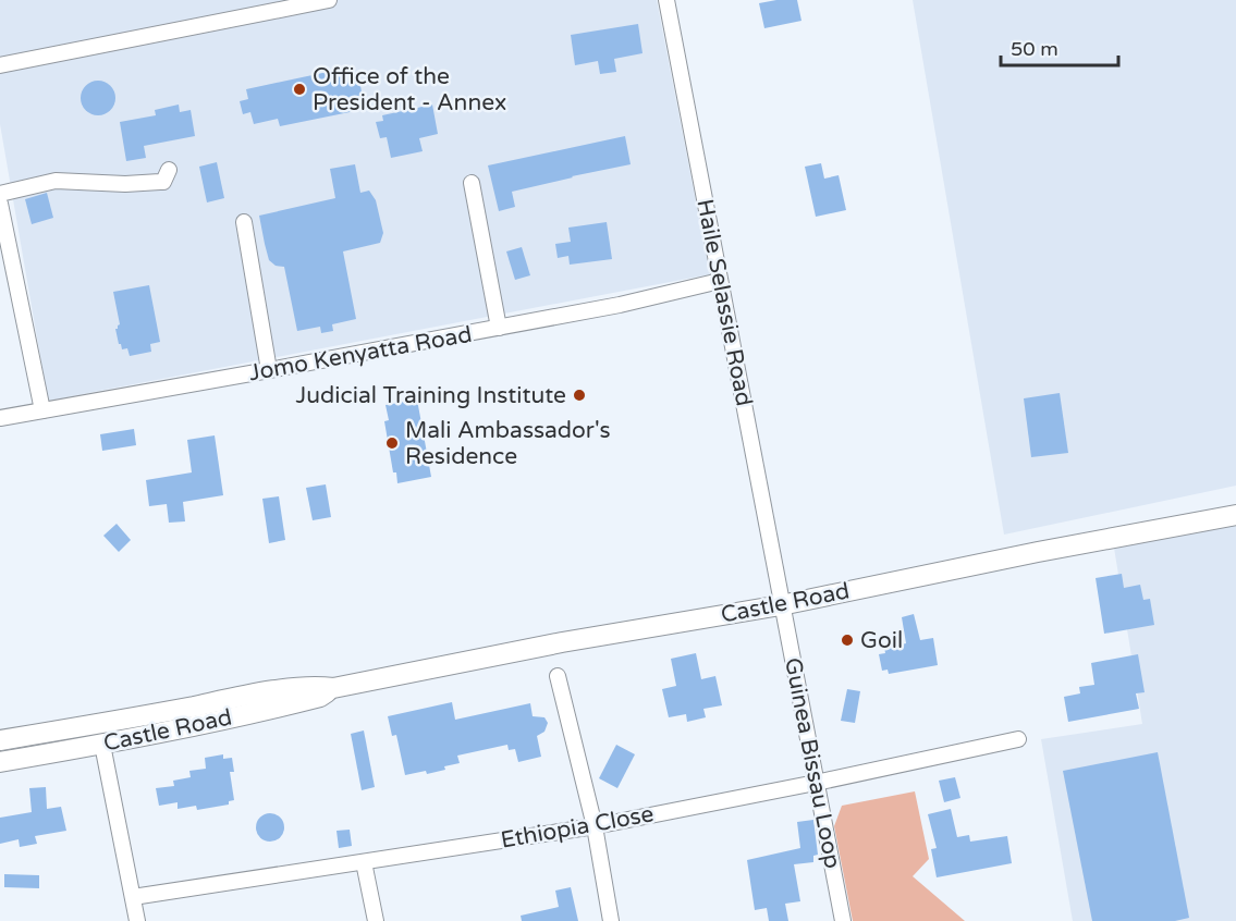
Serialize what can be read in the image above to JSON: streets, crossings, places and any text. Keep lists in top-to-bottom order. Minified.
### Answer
{"streets":{"main road":["Castle Road"],"street":["Haile Selassie Road","Jomo Kenyatta Road","Guinea Bissau Loop","Ethiopia Close"]},"crossings":[["Haile Selassie Road","Jomo Kenyatta Road"],["Haile Selassie Road","Castle Road"],["Haile Selassie Road","Guinea Bissau Loop"],["Castle Road","Guinea Bissau Loop"],["Guinea Bissau Loop","Ethiopia Close"]],"places":["Office of the President - Annex","Judicial Training Institute","Mali Ambassador's Residence","Goil"],"scale_bar":"50 m"}
